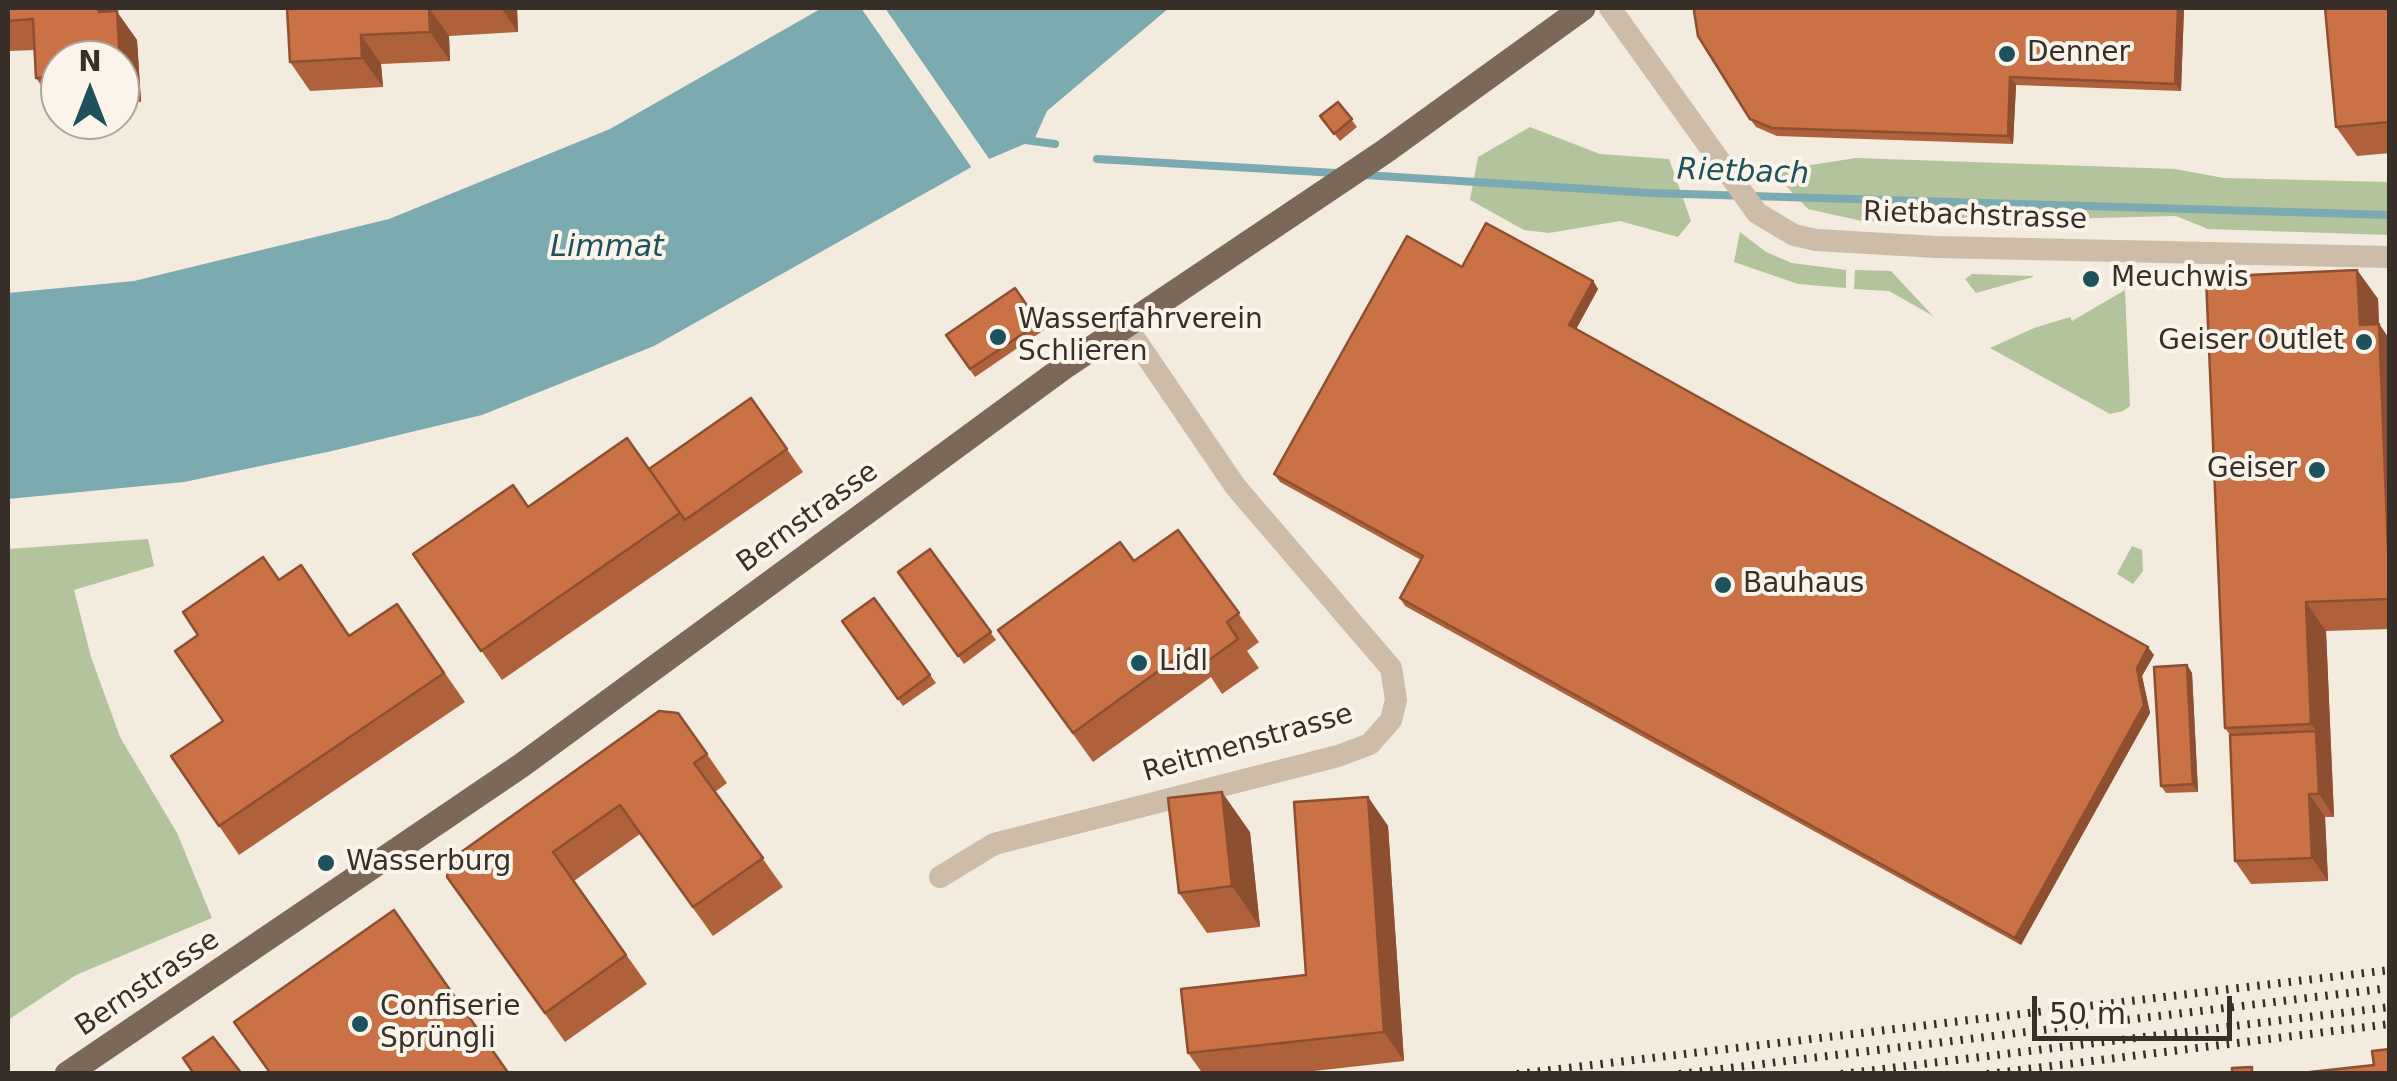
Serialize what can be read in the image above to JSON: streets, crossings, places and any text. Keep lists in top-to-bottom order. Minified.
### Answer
{"streets":{"main road":["Bernstrasse"],"street":["Rietbachstrasse","Reitmenstrasse"]},"crossings":[["Bernstrasse","Reitmenstrasse"]],"water":["Rietbach","Limmat"],"places":["Denner","Meuchwis","Wasserfahrverein Schlieren","Geiser Outlet","Geiser","Bauhaus","Lidl","Wasserburg","Confiserie Sprüngli"],"scale_bar":"50 m","north":"top"}
